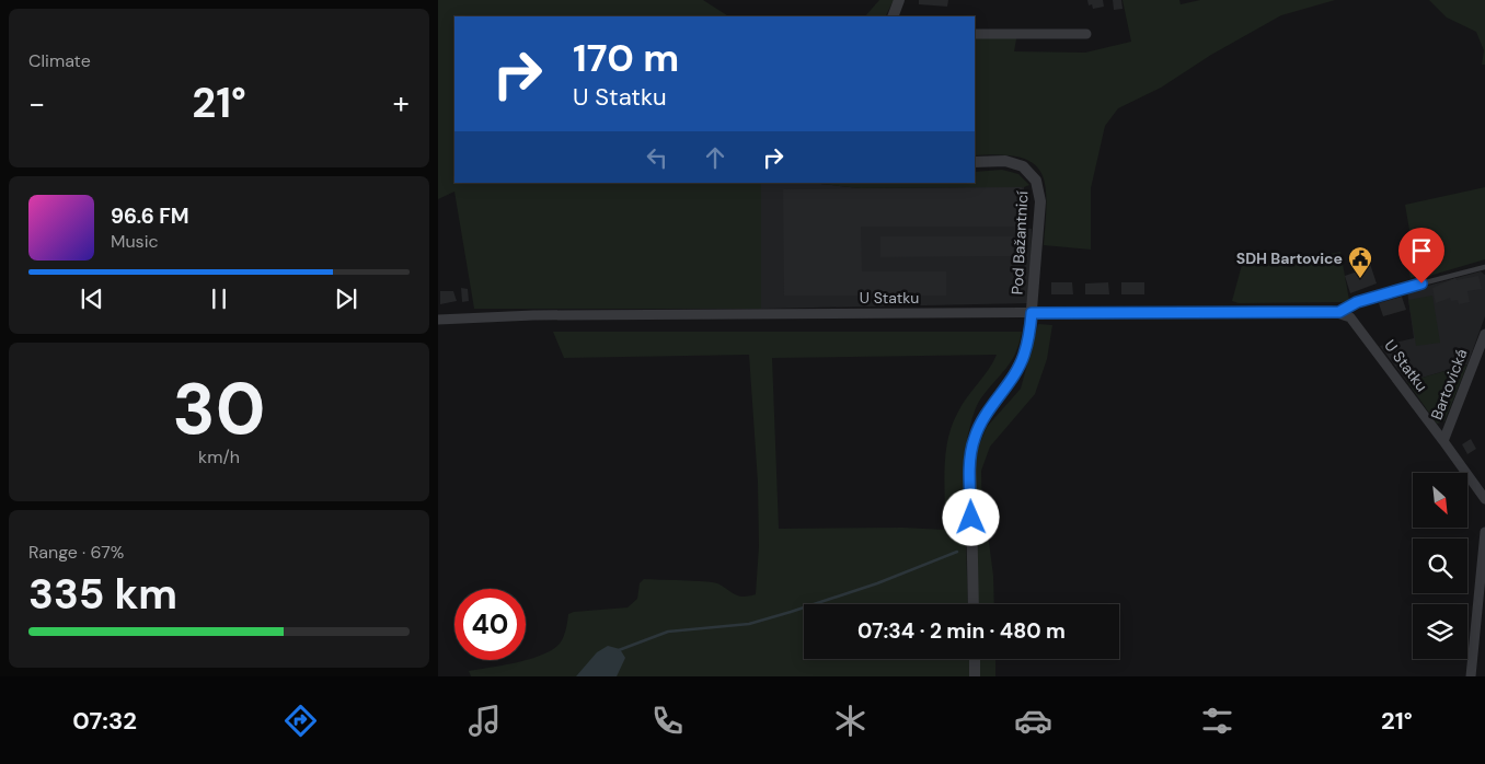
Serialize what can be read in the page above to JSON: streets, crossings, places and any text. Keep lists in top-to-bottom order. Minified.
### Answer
{"streets":{"street":["Pod Bažantnicí","U Statku","Bartovická"]},"crossings":[["Pod Bažantnicí","U Statku"],["U Statku","Bartovická"]],"places":{"public building":["SDH Bartovice"]},"north":"bottom right","page":{"tile":["Climate",["30","km/h"],["Range · 67%","335 km"]],"turn":["170 m","U Statku"],"heat":["−","21°","+"],"song":["96.6 FM","Music"],"limit":"40","trip":"07:34 · 2 min · 480 m","tabs":["07:32","21°"]}}
